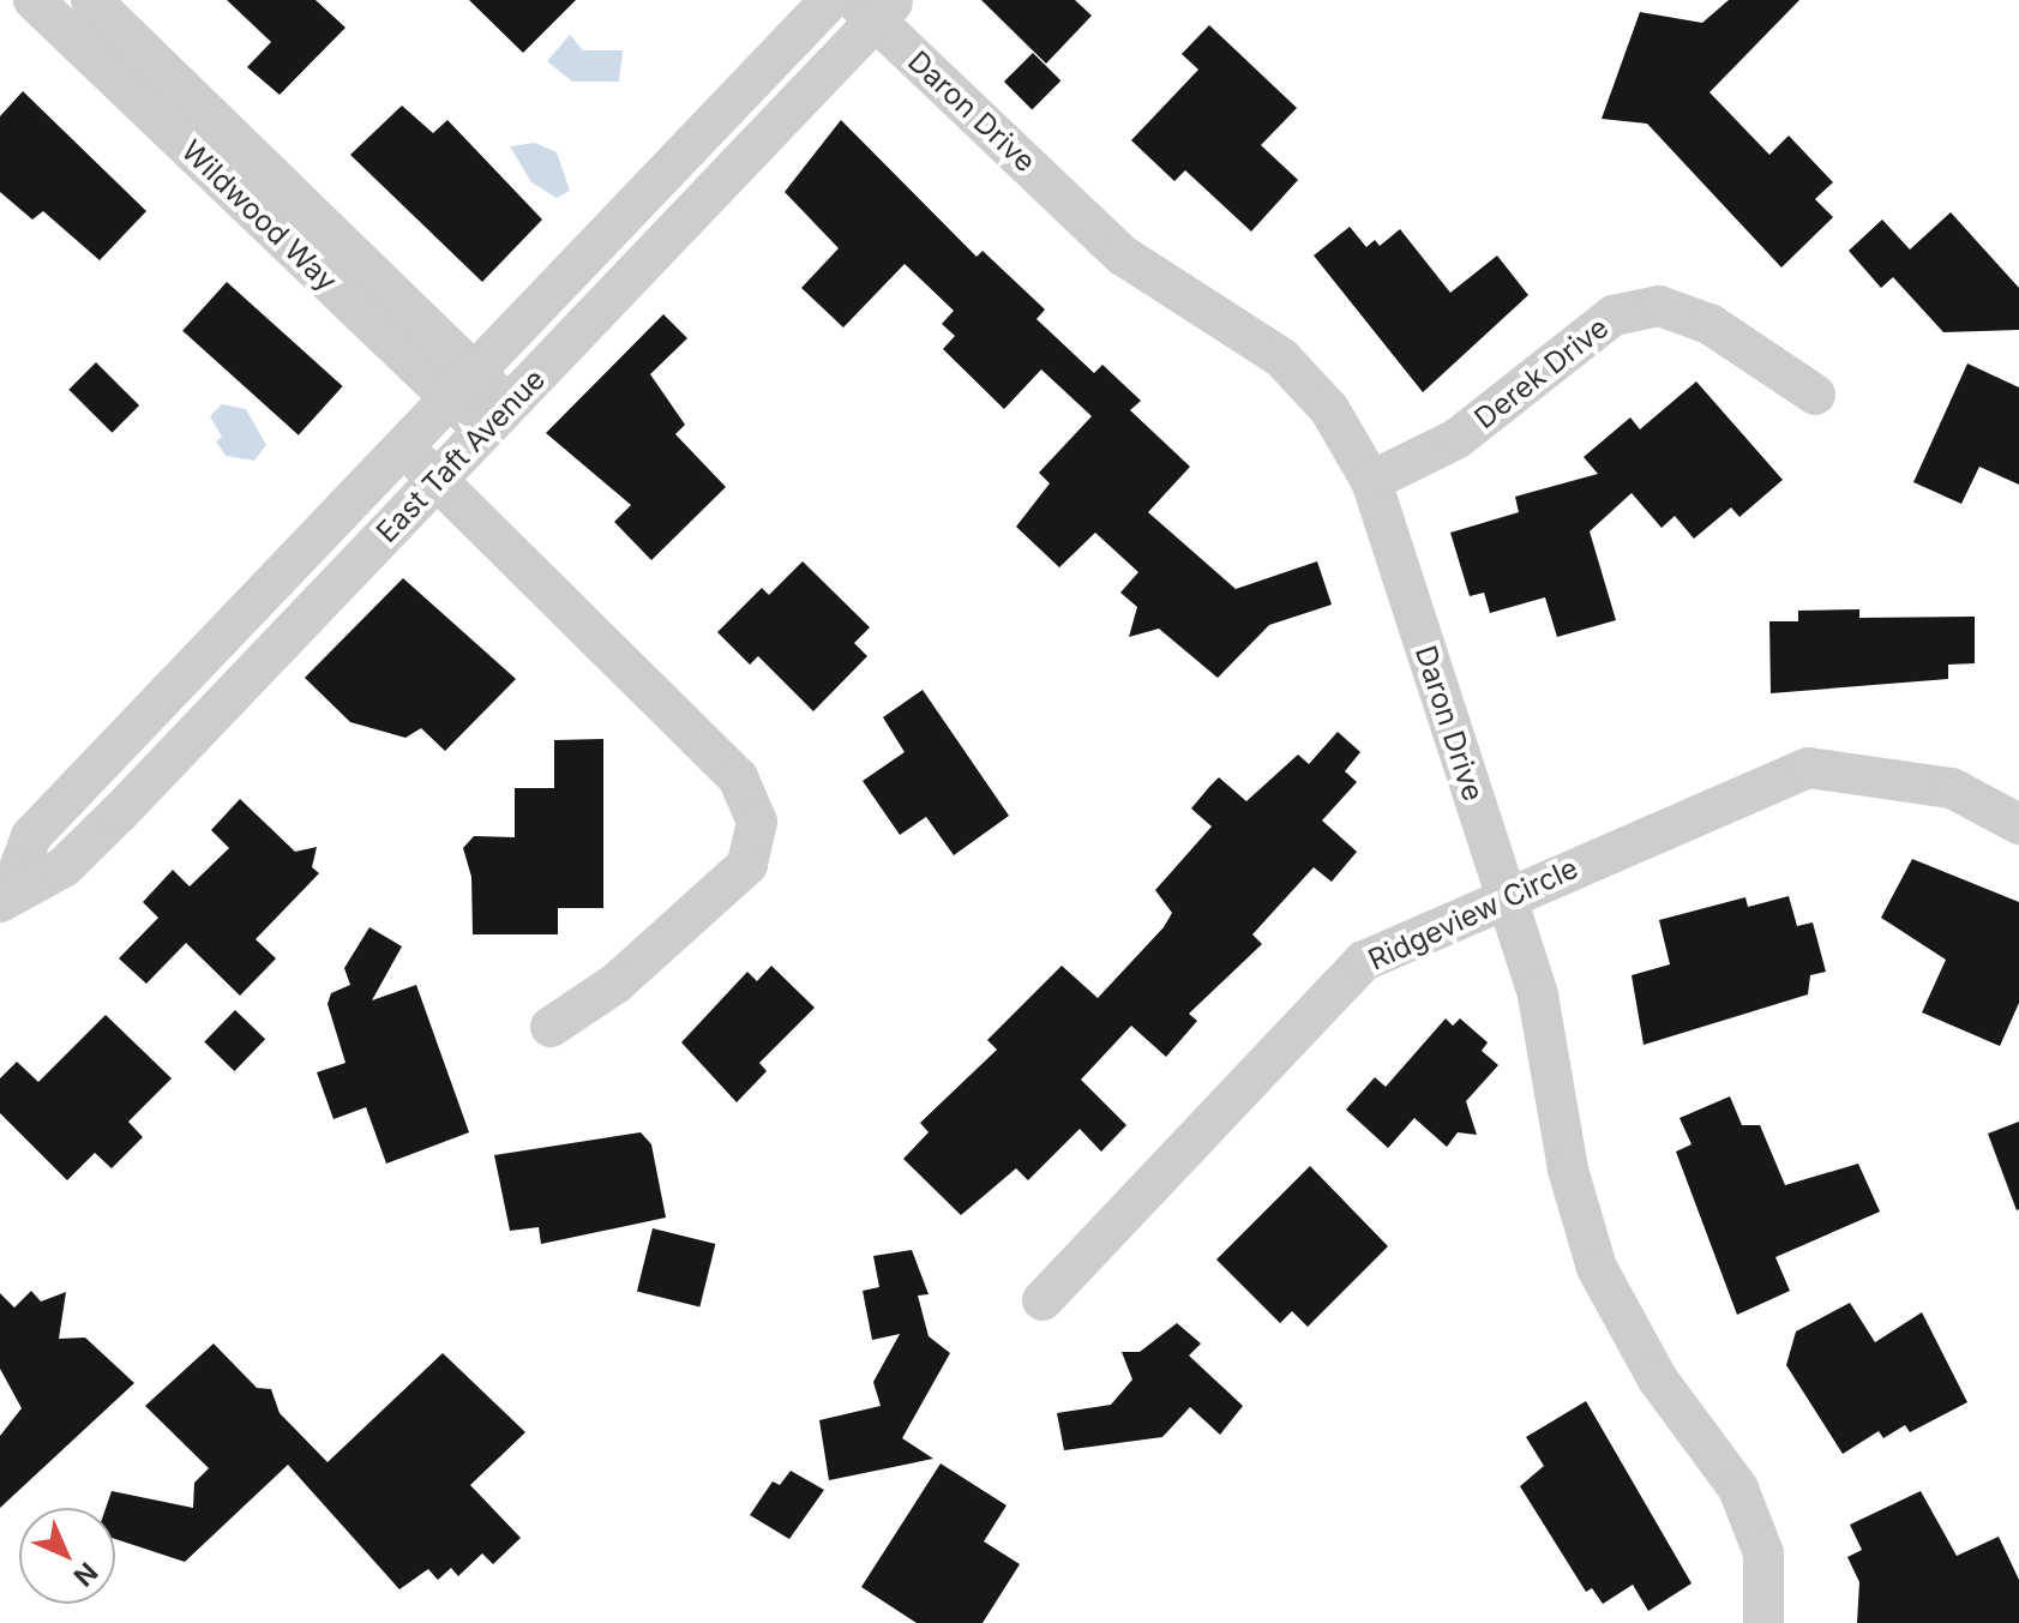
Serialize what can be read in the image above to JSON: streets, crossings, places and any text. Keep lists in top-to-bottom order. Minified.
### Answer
{"streets":{"street":["Daron Drive","Wildwood Way","Derek Drive","East Taft Avenue","Ridgeview Circle"]},"crossings":[["Daron Drive","Derek Drive"],["Daron Drive","East Taft Avenue"],["Daron Drive","Ridgeview Circle"],["Wildwood Way","East Taft Avenue"]],"north":"bottom right"}
